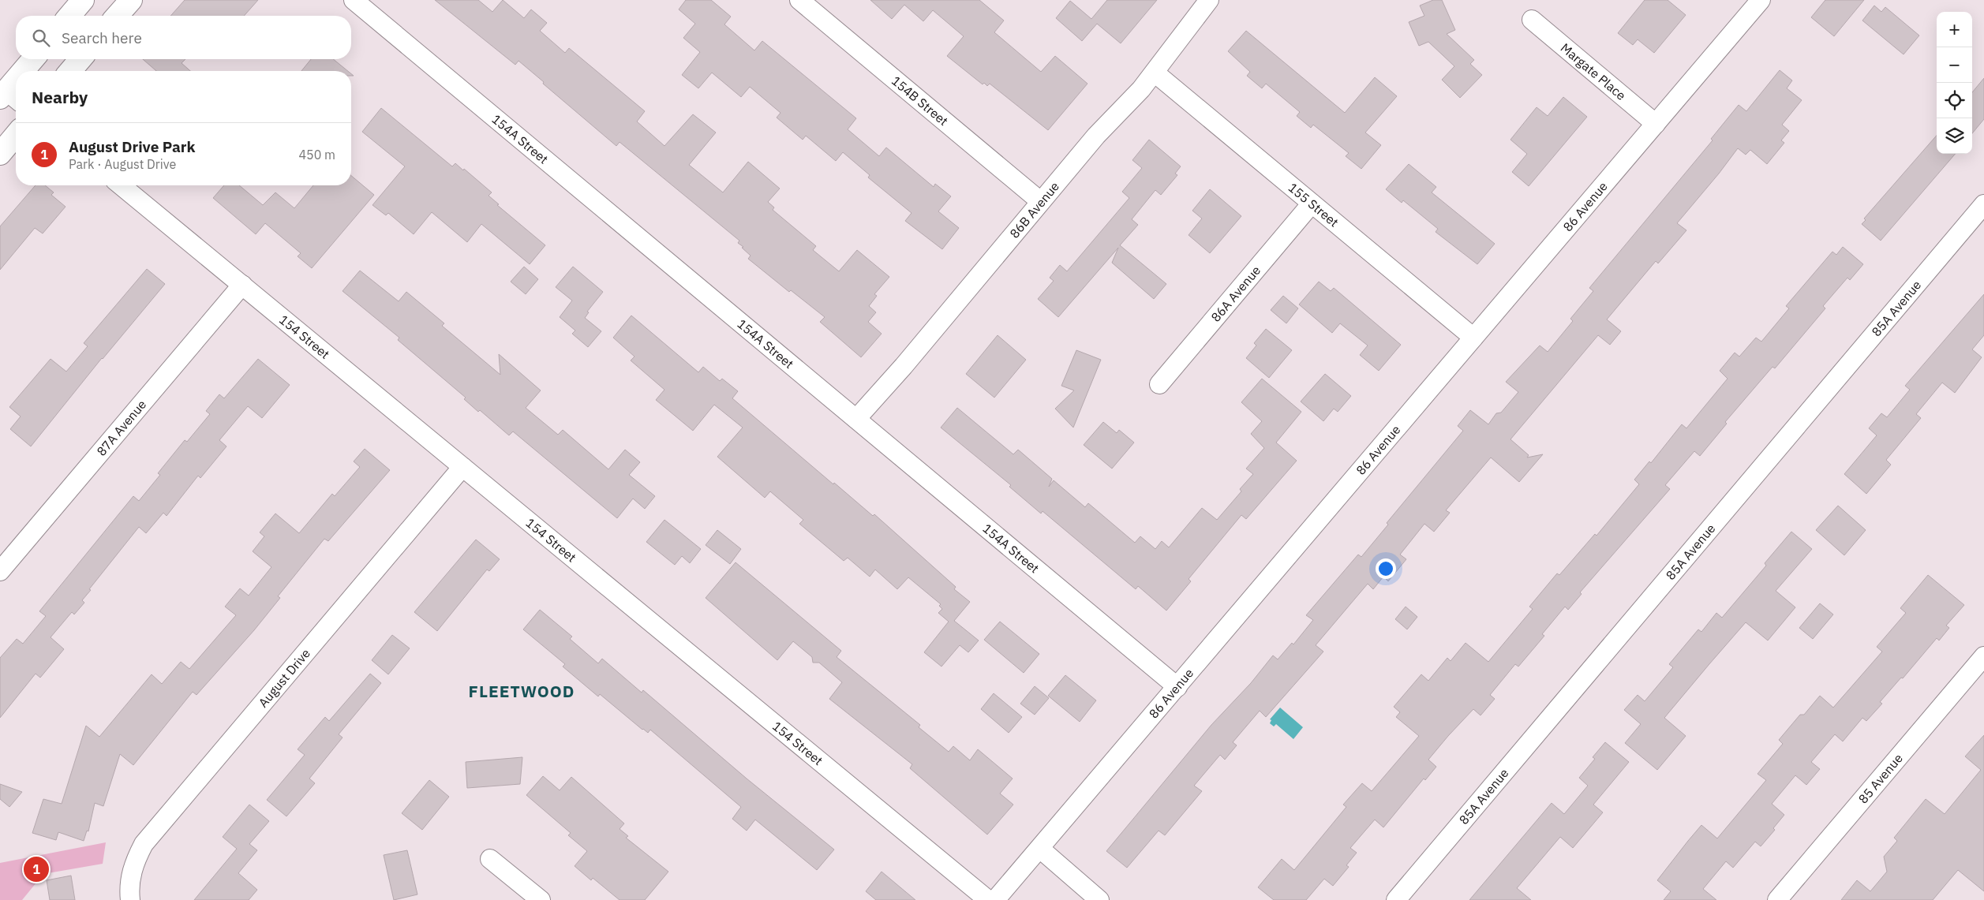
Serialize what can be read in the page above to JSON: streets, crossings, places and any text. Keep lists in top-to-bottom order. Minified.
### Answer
{"streets":{"street":["Margate Place","154B Street","154A Street","155 Street","86 Avenue","86B Avenue","86A Avenue","85A Avenue","154 Street","87A Avenue","August Drive","85 Avenue"]},"crossings":[["Margate Place","86 Avenue"],["154B Street","86B Avenue"],["154A Street","86 Avenue"],["154A Street","86B Avenue"],["155 Street","86 Avenue"],["155 Street","86B Avenue"],["155 Street","86A Avenue"],["154 Street","87A Avenue"],["154 Street","August Drive"]],"districts":["FLEETWOOD"],"page":{"map_buttons":["+","−"],"search":"Search here","heading":"Nearby","list":[{"mark":"1","name":"August Drive Park","note":"Park · August Drive","value":"450 m"}],"pins":"1"}}
